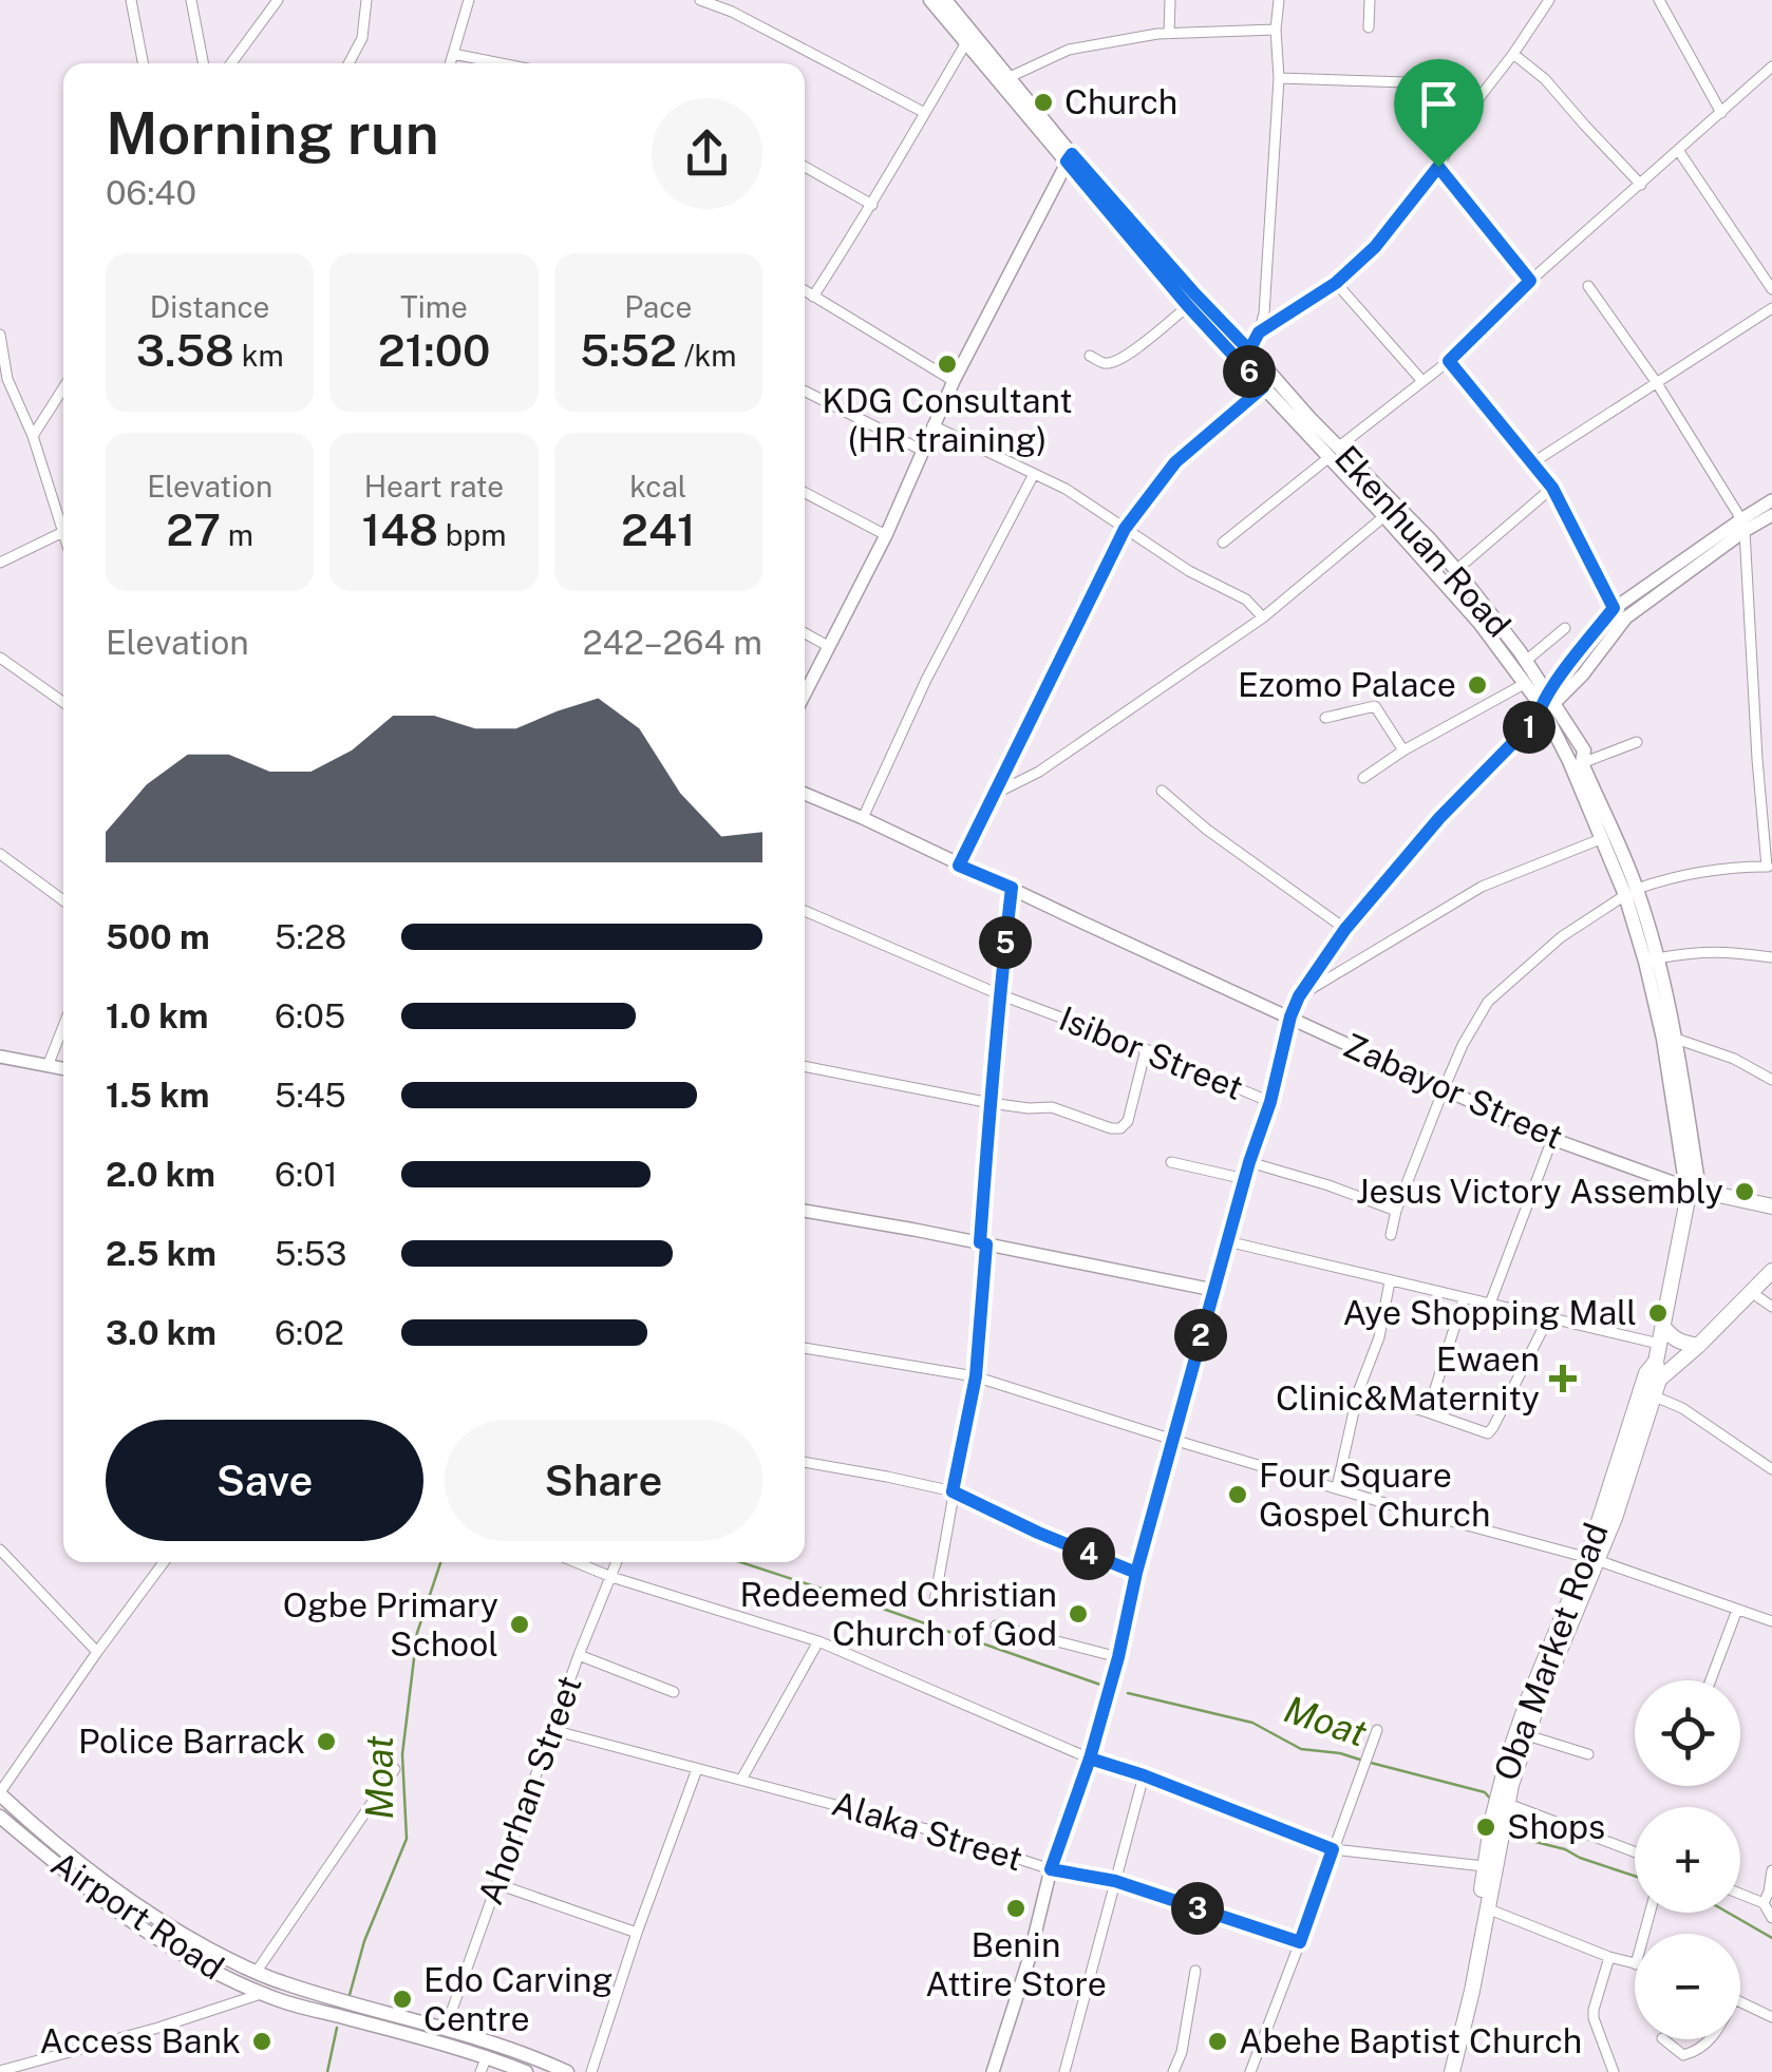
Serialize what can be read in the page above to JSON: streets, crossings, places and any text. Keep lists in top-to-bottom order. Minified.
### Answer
{"streets":{"main road":["Ekenhuan Road","Zabayor Street","Oba Market Road","Airport Road"],"street":["Isibor Street","Ahorhan Street","Alaka Street"]},"crossings":[["Ekenhuan Road","Zabayor Street"],["Ekenhuan Road","Oba Market Road"],["Ahorhan Street","Alaka Street"],["Ahorhan Street","Airport Road"]],"water":["Moat"],"places":{"other":["Church","KDG Consultant (HR training)","Ezomo Palace","Jesus Victory Assembly","Aye Shopping Mall","Four Square Gospel Church","Redeemed Christian Church of God","Ogbe Primary School","Police Barrack","Shops","Benin Attire Store","Edo Carving Centre","Access Bank","Abehe Baptist Church"],"health":["Ewaen Clinic&Maternity"]},"page":{"heading":["Morning run","06:40"],"stats":[["Distance","3.58 km"],["Time","21:00"],["Pace","5:52 /km"],["Elevation","27 m"],["Heart rate","148 bpm"],["kcal","241"]],"pins":["6","1","5","2","4","3"],"chart":["Elevation","242–264 m"],"list":[{"name":"500 m","note":"5:28"},{"name":"1.0 km","note":"6:05"},{"name":"1.5 km","note":"5:45"},{"name":"2.0 km","note":"6:01"},{"name":"2.5 km","note":"5:53"},{"name":"3.0 km","note":"6:02"}],"buttons":["Save","Share"],"map_buttons":["+","−"]}}
